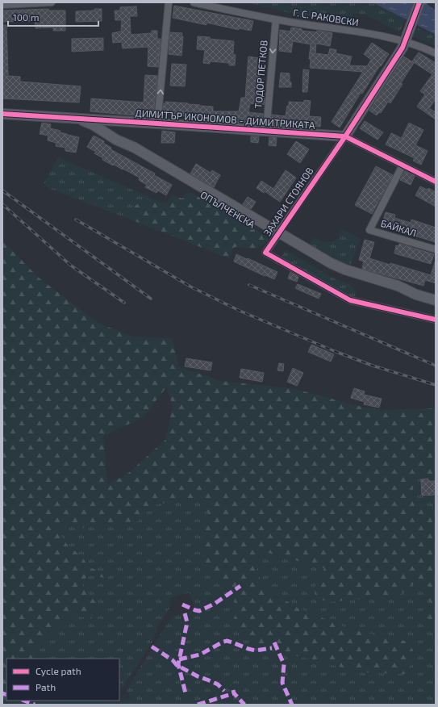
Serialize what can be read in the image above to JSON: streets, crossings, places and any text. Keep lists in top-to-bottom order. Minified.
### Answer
{"streets":{"street":["Г. С. РАКОВСКИ","ТОДОР ПЕТКОВ","ДИМИТЪР ИКОНОМОВ - ДИМИТРИКАТА","ЗАХАРИ СТОЯНОВ","ОПЪЛЧЕНСКА","БАЙКАЛ"]},"crossings":[["Г. С. РАКОВСКИ","ТОДОР ПЕТКОВ"],["Г. С. РАКОВСКИ","ЗАХАРИ СТОЯНОВ"],["ТОДОР ПЕТКОВ","ДИМИТЪР ИКОНОМОВ - ДИМИТРИКАТА"],["ДИМИТЪР ИКОНОМОВ - ДИМИТРИКАТА","ЗАХАРИ СТОЯНОВ"],["ДИМИТЪР ИКОНОМОВ - ДИМИТРИКАТА","ОПЪЛЧЕНСКА"],["ДИМИТЪР ИКОНОМОВ - ДИМИТРИКАТА","БАЙКАЛ"]],"one_way":["ТОДОР ПЕТКОВ"],"legend":["Cycle path","Path"],"scale_bar":"100 m"}
